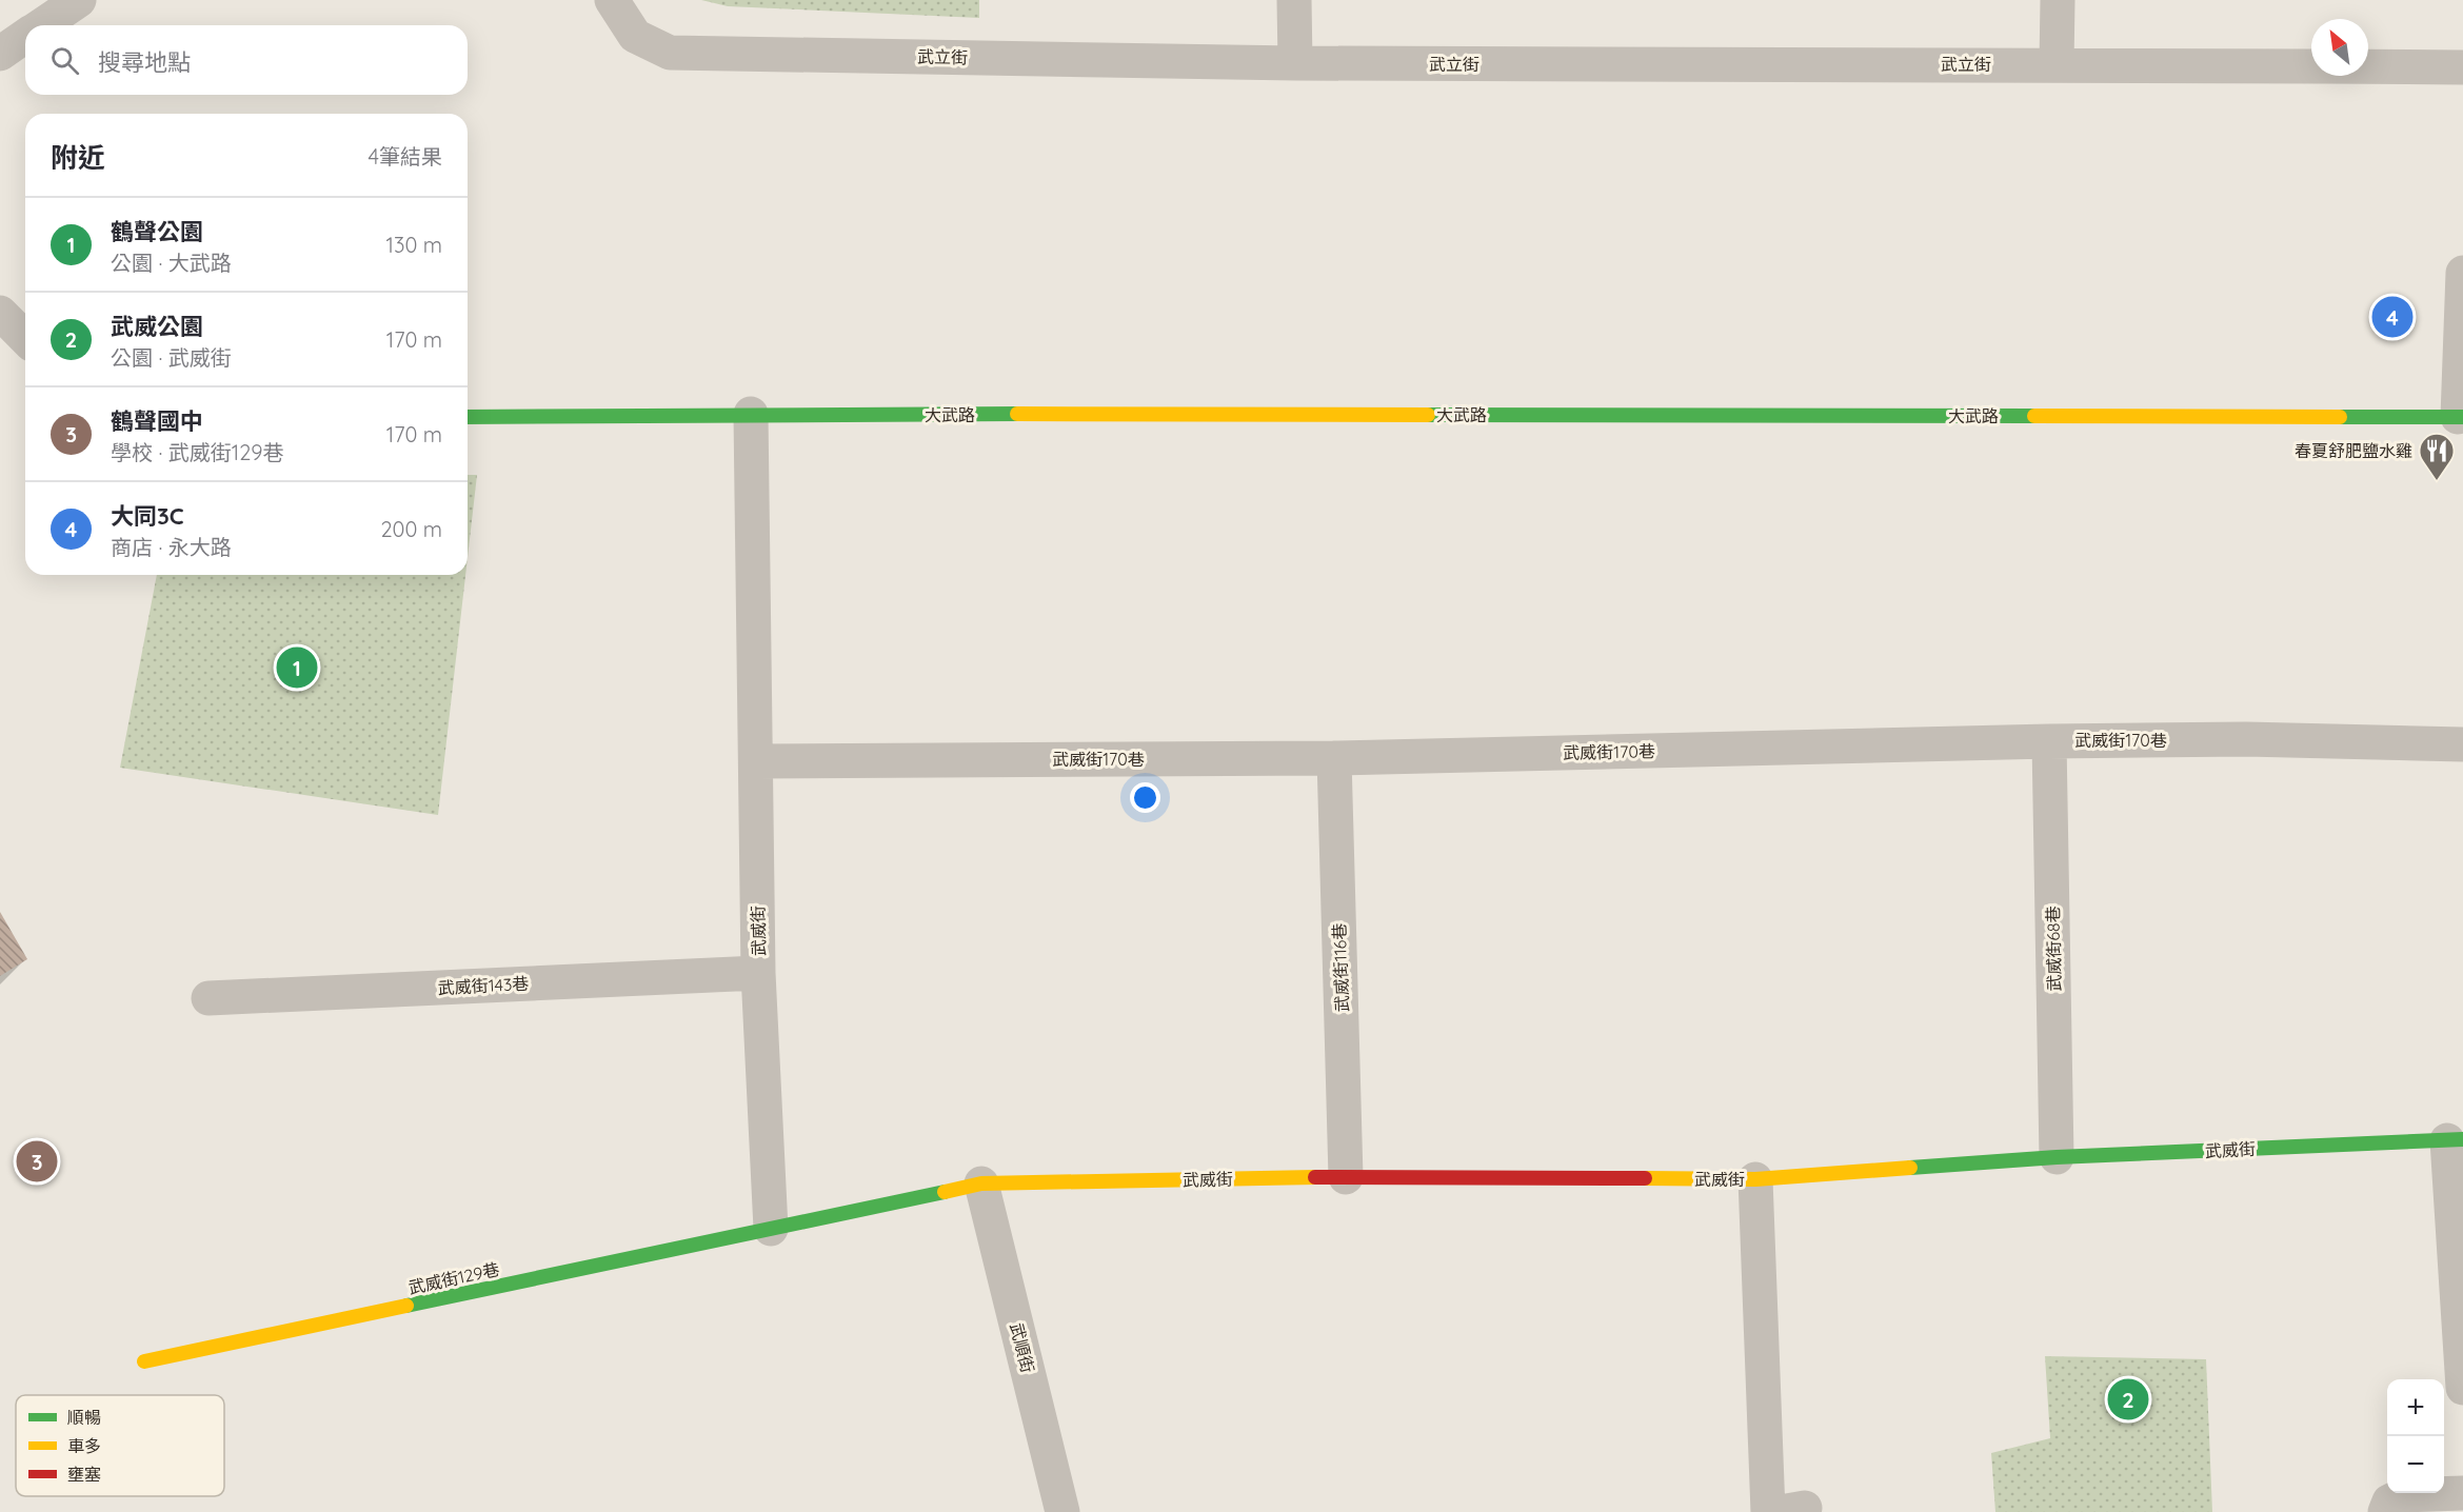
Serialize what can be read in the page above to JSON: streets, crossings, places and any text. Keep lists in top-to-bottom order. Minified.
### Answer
{"streets":{"street":["武立街","大武路","武威街170巷","武威街","武威街68巷","武威街116巷","武威街143巷","武威街129巷","武順街"]},"crossings":[["大武路","武威街"],["武威街170巷","武威街"],["武威街170巷","武威街68巷"],["武威街170巷","武威街116巷"],["武威街","武威街68巷"],["武威街","武威街116巷"],["武威街","武威街143巷"],["武威街","武威街129巷"],["武威街","武順街"]],"places":{"restaurant":["春夏舒肥鹽水雞"]},"legend":["順暢","車多","壅塞"],"north":"top left","page":{"search":"搜尋地點","heading":["附近","4筆結果"],"list":[{"mark":"1","name":"鶴聲公園","note":"公園 · 大武路","value":"130 m"},{"mark":"2","name":"武威公園","note":"公園 · 武威街","value":"170 m"},{"mark":"3","name":"鶴聲國中","note":"學校 · 武威街129巷","value":"170 m"},{"mark":"4","name":"大同3C","note":"商店 · 永大路","value":"200 m"}],"pins":["4","1","3","2"],"map_buttons":["+","−"]}}
